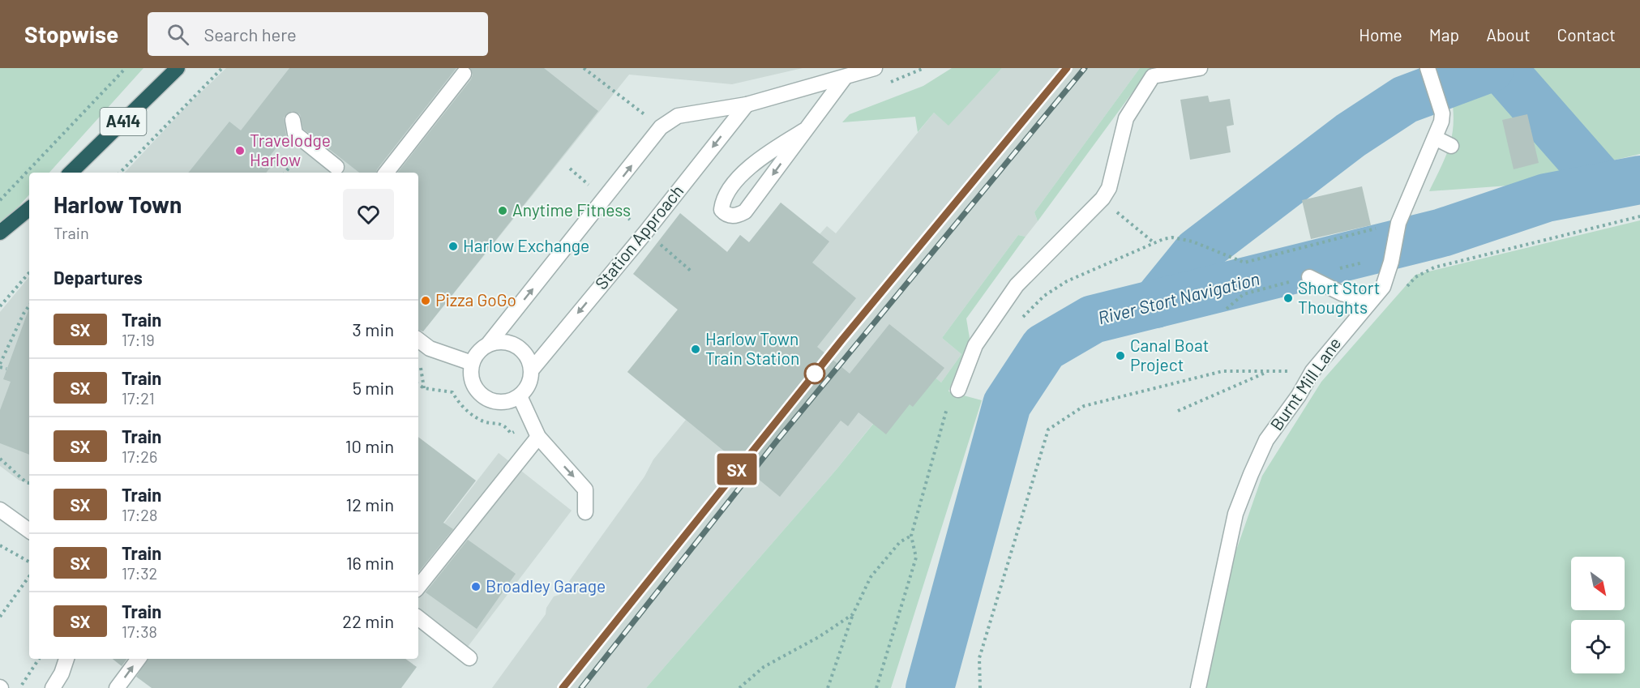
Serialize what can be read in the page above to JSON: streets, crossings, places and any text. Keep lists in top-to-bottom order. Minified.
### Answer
{"streets":{"highway":["A414"],"street":["Station Approach","Burnt Mill Lane"]},"water":["River Stort Navigation"],"places":["Travelodge Harlow","Anytime Fitness","Harlow Exchange","Short Stort Thoughts","Pizza GoGo","Harlow Town Train Station","Canal Boat Project","Broadley Garage"],"north":"bottom right","page":{"header":"Stopwise","search":"Search here","nav":["Home","Map","About","Contact"],"on_map":"SX","heading":[["Harlow Town","Train"],"Departures"],"list":[{"mark":"SX","name":"Train","note":"17:19","value":"3 min"},{"mark":"SX","name":"Train","note":"17:21","value":"5 min"},{"mark":"SX","name":"Train","note":"17:26","value":"10 min"},{"mark":"SX","name":"Train","note":"17:28","value":"12 min"},{"mark":"SX","name":"Train","note":"17:32","value":"16 min"},{"mark":"SX","name":"Train","note":"17:38","value":"22 min"}]}}
